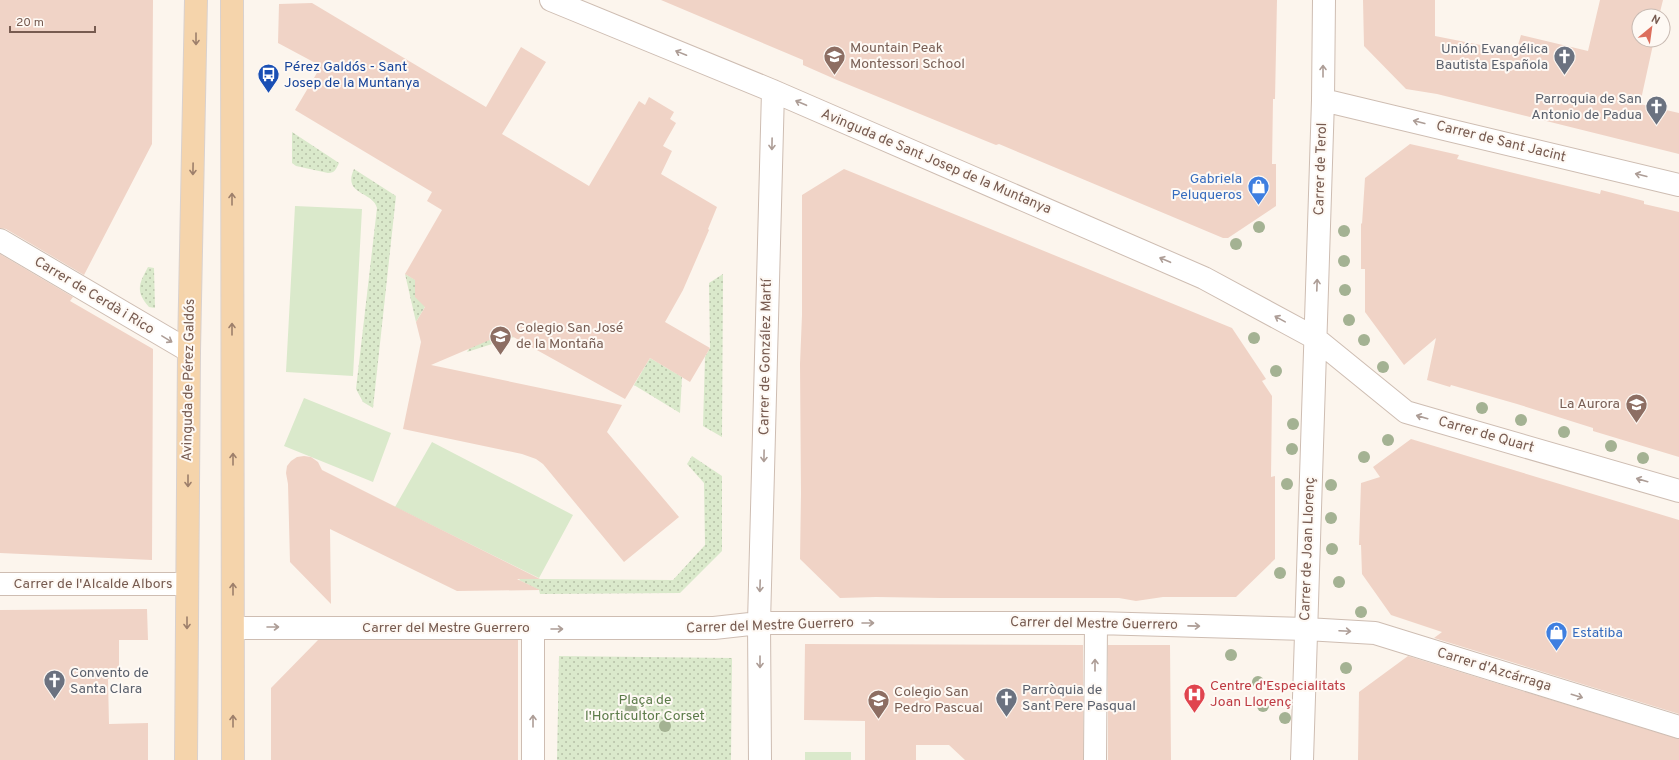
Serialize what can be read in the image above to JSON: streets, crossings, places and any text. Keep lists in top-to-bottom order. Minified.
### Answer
{"streets":{"main road":["Avinguda de Pérez Galdós"],"street":["Carrer de Sant Jacint","Avinguda de Sant Josep de la Muntanya","Carrer de Terol","Carrer de Cerdà i Rico","Carrer de González Martí","Carrer de Quart","Carrer de Joan Llorenç","Carrer de l'Alcalde Albors","Carrer del Mestre Guerrero","Carrer d'Azcárraga"]},"crossings":[["Carrer de Sant Jacint","Carrer de Terol"],["Avinguda de Sant Josep de la Muntanya","Carrer de Terol"],["Avinguda de Sant Josep de la Muntanya","Carrer de González Martí"],["Avinguda de Sant Josep de la Muntanya","Carrer de Quart"],["Avinguda de Sant Josep de la Muntanya","Carrer de Joan Llorenç"],["Carrer de Terol","Carrer de Quart"],["Carrer de Terol","Carrer de Joan Llorenç"],["Carrer de Cerdà i Rico","Avinguda de Pérez Galdós"],["Carrer de González Martí","Carrer del Mestre Guerrero"],["Avinguda de Pérez Galdós","Carrer de l'Alcalde Albors"],["Carrer de Quart","Carrer de Joan Llorenç"],["Carrer de Joan Llorenç","Carrer del Mestre Guerrero"],["Carrer de Joan Llorenç","Carrer d'Azcárraga"],["Carrer del Mestre Guerrero","Carrer d'Azcárraga"]],"one_way":["Carrer de Sant Jacint","Avinguda de Sant Josep de la Muntanya","Carrer de Terol","Carrer de Cerdà i Rico","Carrer de González Martí","Carrer de Quart","Carrer del Mestre Guerrero","Carrer d'Azcárraga"],"parks":["Plaça de l'Horticultor Corset"],"places":{"school or university":["Mountain Peak Montessori School","Colegio San José de la Montaña","La Aurora","Colegio San Pedro Pascual"],"church":["Unión Evangélica Bautista Española","Parroquia de San Antonio de Padua","Convento de Santa Clara","Parròquia de Sant Pere Pasqual"],"bus stop":["Pérez Galdós - Sant Josep de la Muntanya"],"shop":["Gabriela Peluqueros","Estatiba"],"hospital":["Centre d'Especialitats Joan Llorenç"]},"scale_bar":"20 m","north":"top right"}
